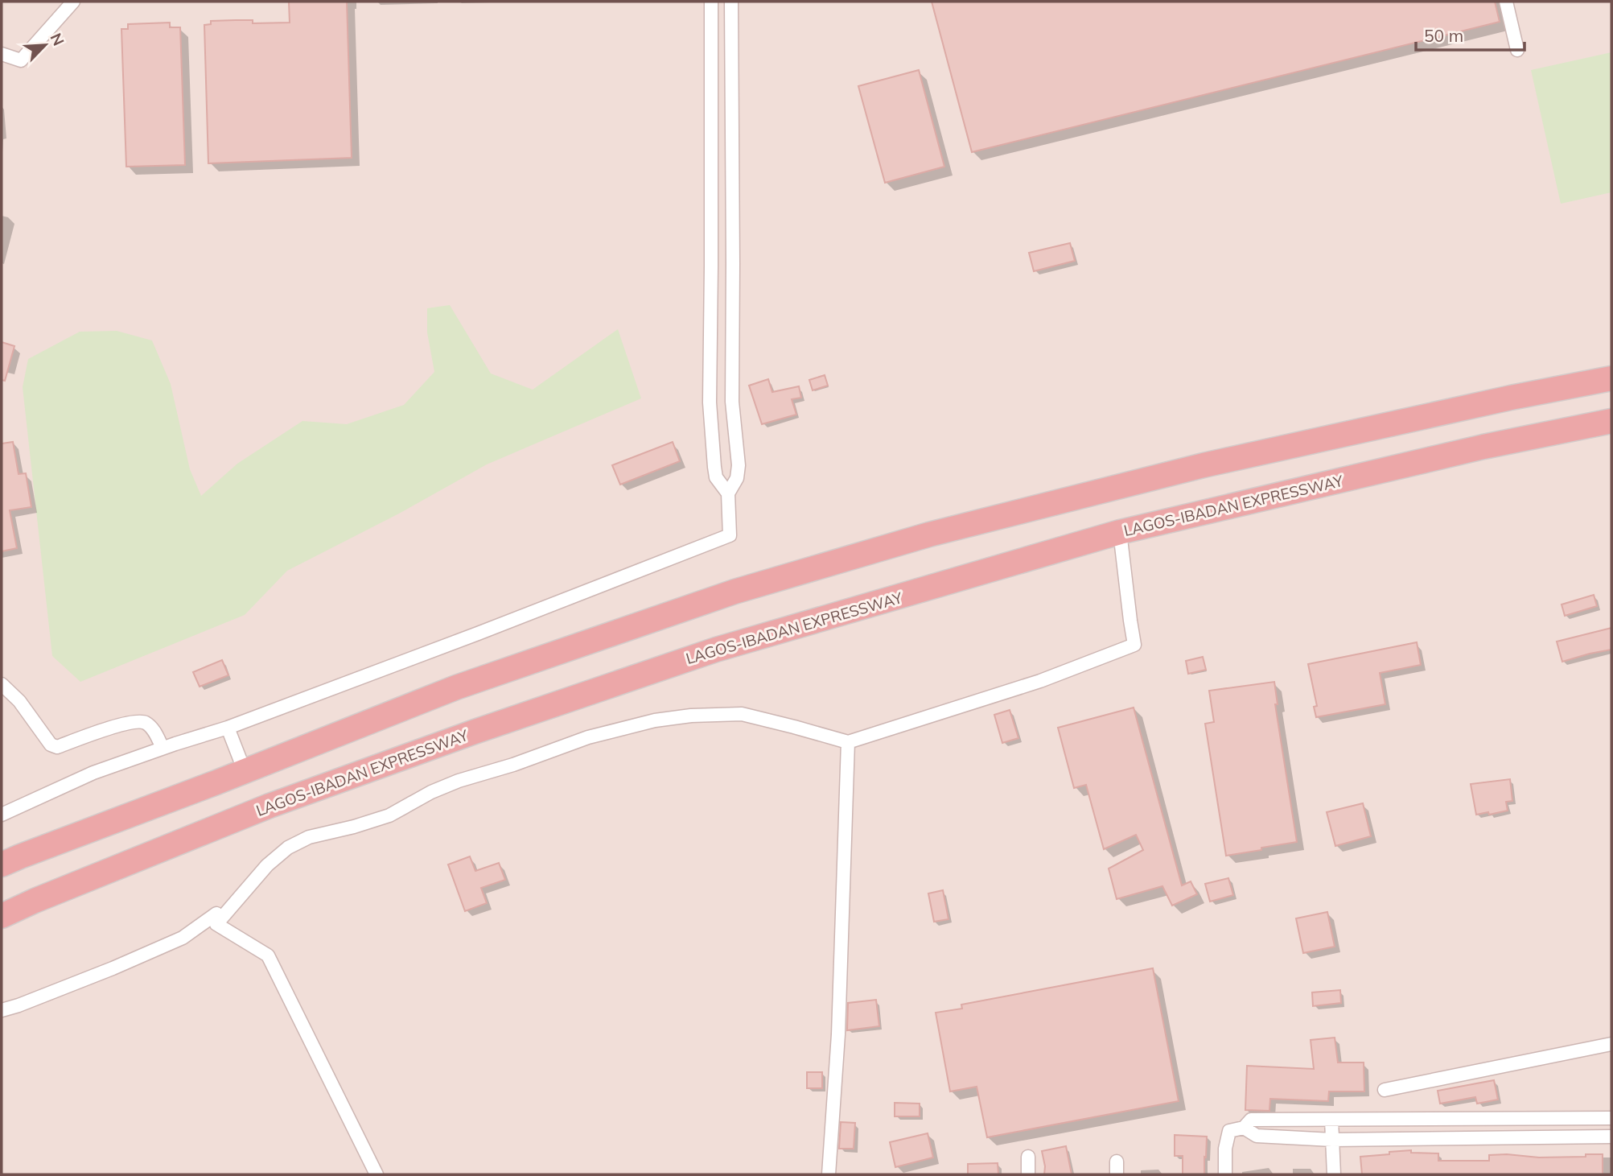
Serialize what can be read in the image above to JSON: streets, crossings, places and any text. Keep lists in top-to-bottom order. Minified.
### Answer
{"streets":{"highway":["LAGOS-IBADAN EXPRESSWAY"]},"scale_bar":"50 m","north":"top right"}
